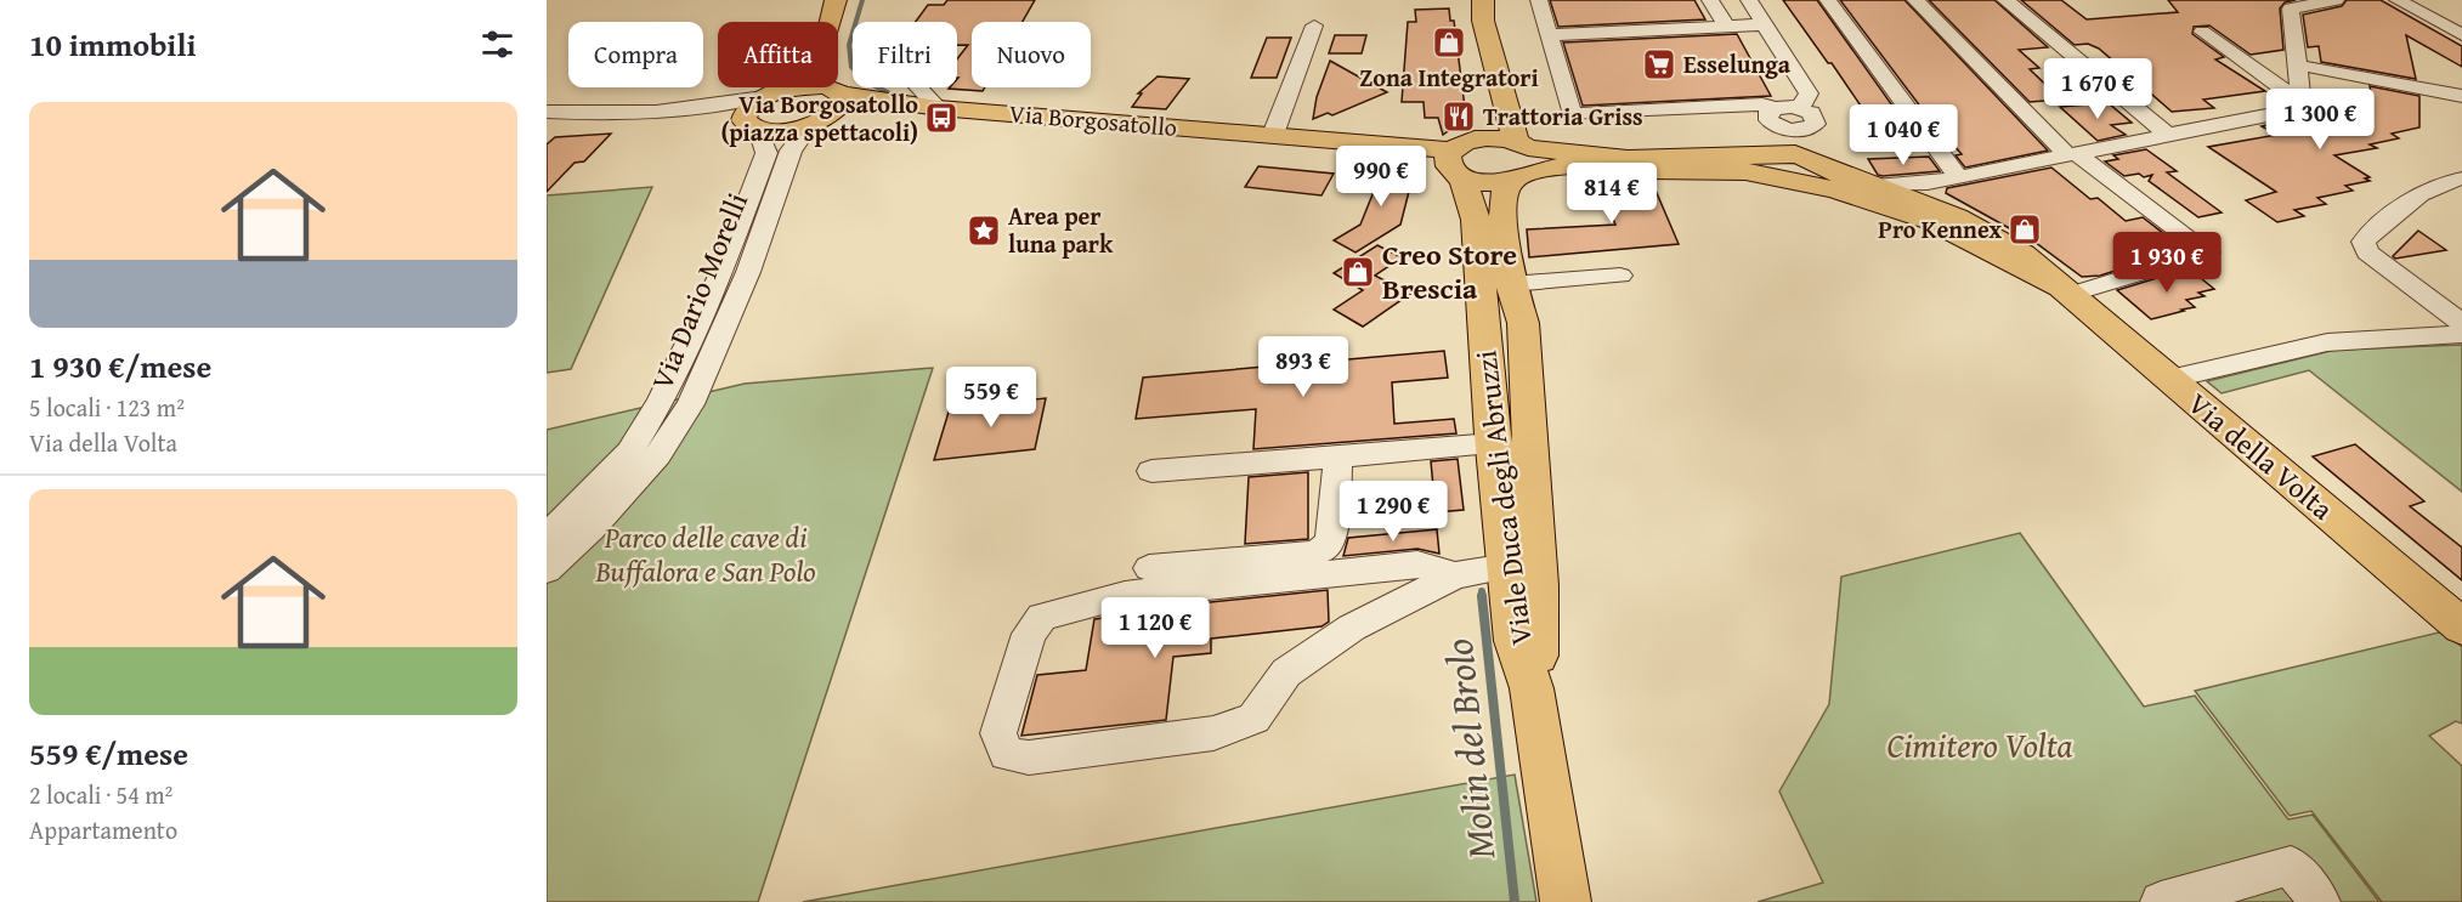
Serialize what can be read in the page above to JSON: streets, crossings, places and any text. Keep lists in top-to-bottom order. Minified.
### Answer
{"streets":{"main road":["Via Borgosatollo","Via della Volta","Viale Duca degli Abruzzi"],"street":["Via Dario Morelli"]},"crossings":[["Via Borgosatollo","Via Dario Morelli"],["Via Borgosatollo","Via della Volta"],["Via Borgosatollo","Viale Duca degli Abruzzi"],["Via della Volta","Viale Duca degli Abruzzi"]],"water":["Molin del Brolo"],"parks":["Parco delle cave di Buffalora e San Polo","Cimitero Volta"],"places":{"shop":["Zona Integratori","Pro Kennex","Creo Store Brescia"],"supermarket":["Esselunga"],"restaurant":["Trattoria Griss"],"bus stop":["Via Borgosatollo (piazza spettacoli)"],"place":["Area per luna park"]},"page":{"heading":"10 immobili","chip":["Compra","Affitta","Filtri","Nuovo"],"price":["1 670 €","1 300 €","1 040 €","990 €","814 €","1 930 €","893 €","559 €","1 290 €","1 120 €"],"list":[{"name":"1 930 €/mese","note":"5 locali · 123 m² · Via della Volta"},{"name":"559 €/mese","note":"2 locali · 54 m² · Appartamento"}]}}
